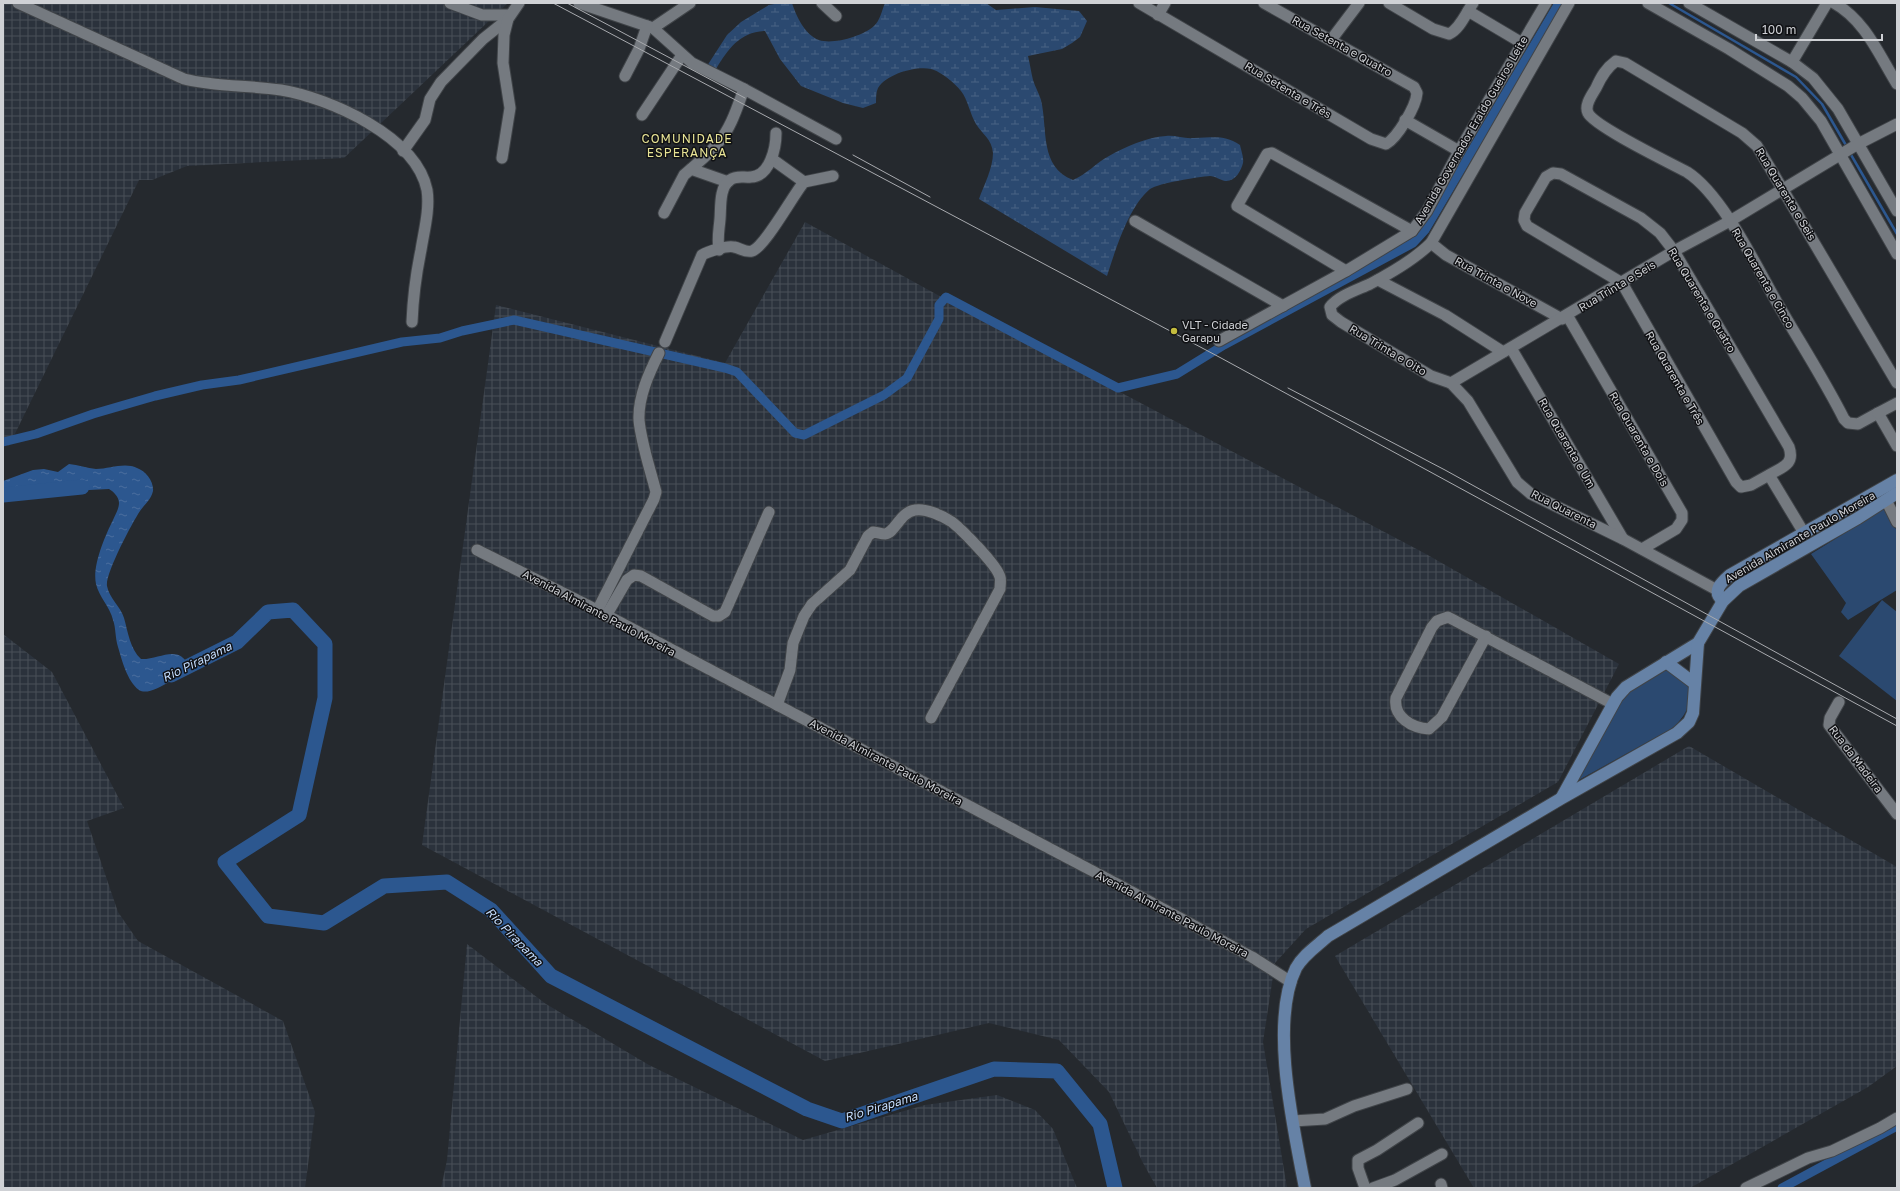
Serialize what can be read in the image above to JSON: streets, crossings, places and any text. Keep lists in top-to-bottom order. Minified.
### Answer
{"streets":{"main road":["Avenida Almirante Paulo Moreira"],"street":["Rua Setenta e Quatro","Rua Setenta e Três","Avenida Governador Eraldo Gueiros Leite","Rua Quarenta e Seis","Rua Quarenta e Cinco","Rua Trinta e Nove","Rua Trinta e Seis","Rua Quarenta e Quatro","Rua Trinta e Oito","Rua Quarenta e Três","Rua Quarenta e Dois","Rua Quarenta e Um","Rua Quarenta","Rua da Madeira"]},"crossings":[["Rua Setenta e Quatro","Rua Setenta e Três"],["Avenida Governador Eraldo Gueiros Leite","Rua Trinta e Nove"],["Avenida Governador Eraldo Gueiros Leite","Rua Trinta e Oito"],["Rua Quarenta e Seis","Rua Quarenta e Cinco"],["Rua Quarenta e Seis","Rua Trinta e Seis"],["Rua Quarenta e Cinco","Rua Trinta e Seis"],["Rua Trinta e Nove","Rua Trinta e Seis"],["Rua Trinta e Nove","Rua Quarenta e Dois"],["Rua Trinta e Seis","Rua Quarenta e Quatro"],["Rua Trinta e Seis","Rua Trinta e Oito"],["Rua Trinta e Seis","Rua Quarenta e Três"],["Rua Trinta e Seis","Rua Quarenta e Dois"],["Rua Trinta e Seis","Rua Quarenta e Um"],["Rua Trinta e Seis","Rua Quarenta"],["Rua Quarenta e Quatro","Rua Quarenta e Três"],["Rua Trinta e Oito","Rua Quarenta"],["Rua Quarenta e Dois","Rua Quarenta"],["Rua Quarenta e Um","Rua Quarenta"],["Rua Quarenta","Avenida Almirante Paulo Moreira"]],"districts":["COMUNIDADE ESPERANÇA"],"water":["Rio Pirapama"],"places":["VLT - Cidade Garapu"],"scale_bar":"100 m"}
